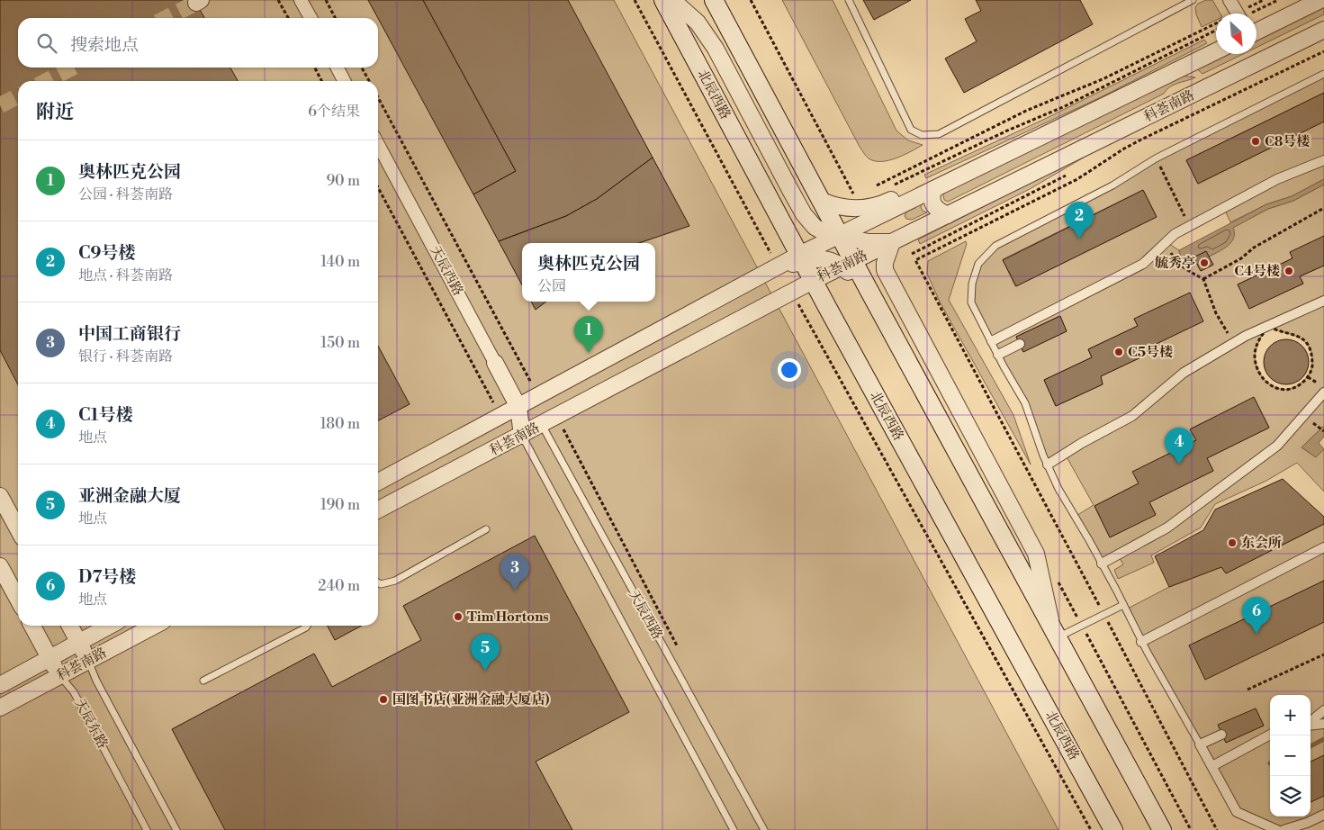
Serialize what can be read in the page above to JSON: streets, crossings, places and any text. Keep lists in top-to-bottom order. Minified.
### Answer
{"streets":{"main road":["北辰西路"],"street":["科荟南路","天辰西路","天辰东路"]},"crossings":[["北辰西路","科荟南路"],["科荟南路","天辰西路"],["科荟南路","天辰东路"]],"places":["C8号楼","毓秀亭","C4号楼","C5号楼","东会所","Tim Hortons","国图书店(亚洲金融大厦店)"],"north":"bottom right","page":{"search":"搜索地点","heading":["附近","6个结果"],"list":[{"mark":"1","name":"奥林匹克公园","note":"公园 · 科荟南路","value":"90 m"},{"mark":"2","name":"C9号楼","note":"地点 · 科荟南路","value":"140 m"},{"mark":"3","name":"中国工商银行","note":"银行 · 科荟南路","value":"150 m"},{"mark":"4","name":"C1号楼","note":"地点","value":"180 m"},{"mark":"5","name":"亚洲金融大厦","note":"地点","value":"190 m"},{"mark":"6","name":"D7号楼","note":"地点","value":"240 m"}],"pins":["2","1","4","3","6","5"],"popup":["奥林匹克公园","公园"],"map_buttons":["+","−"]}}
